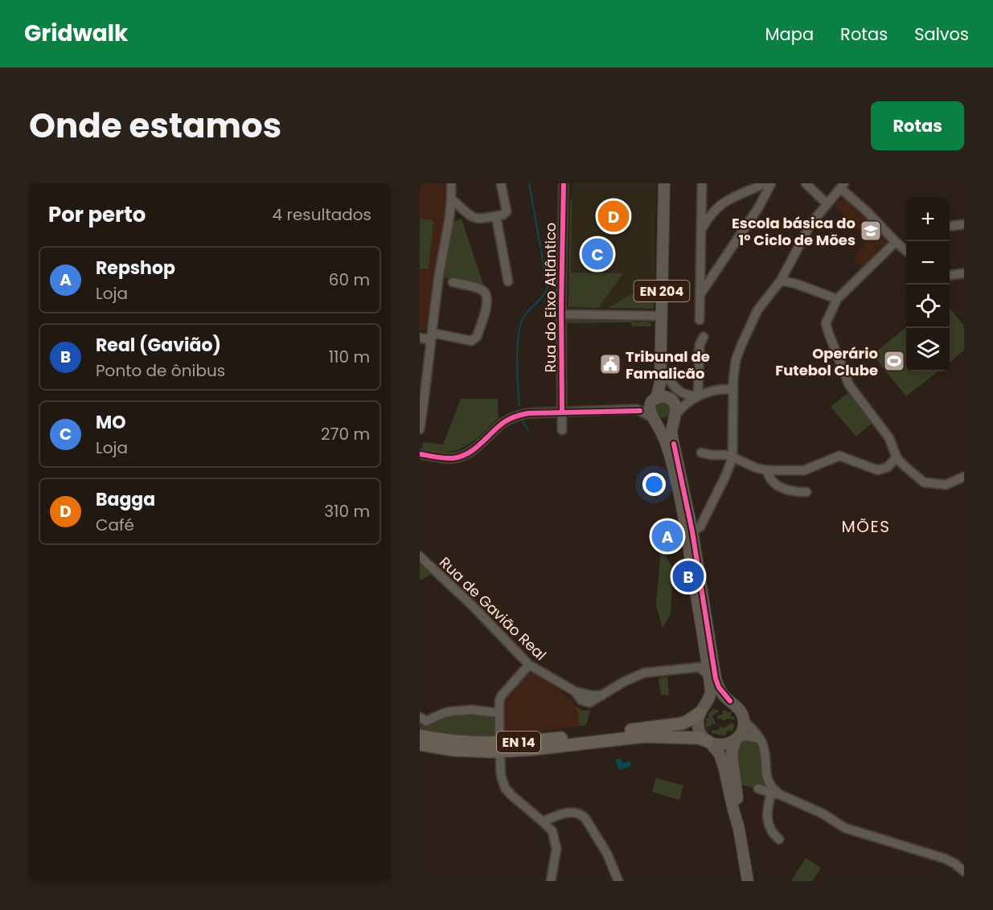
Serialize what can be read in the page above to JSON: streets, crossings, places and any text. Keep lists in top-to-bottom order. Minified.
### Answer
{"streets":{"highway":["EN 14"],"main road":["EN 204"],"street":["Rua do Eixo Atlântico","Rua de Gavião Real"]},"crossings":[["EN 204","EN 14"]],"districts":["MÕES"],"places":{"school or university":["Escola básica do 1º Ciclo de Mões"],"sports":["Operário Futebol Clube"],"public building":["Tribunal de Famalicão"]},"page":{"header":"Gridwalk","nav":["Mapa","Rotas","Salvos"],"title":"Onde estamos","buttons":"Rotas","heading":["Por perto","4 resultados"],"map_buttons":["+","−"],"pins":["D","C","A","B"],"list":[{"mark":"A","name":"Repshop","note":"Loja","value":"60 m"},{"mark":"B","name":"Real (Gavião)","note":"Ponto de ônibus","value":"110 m"},{"mark":"C","name":"MO","note":"Loja","value":"270 m"},{"mark":"D","name":"Bagga","note":"Café","value":"310 m"}]}}
